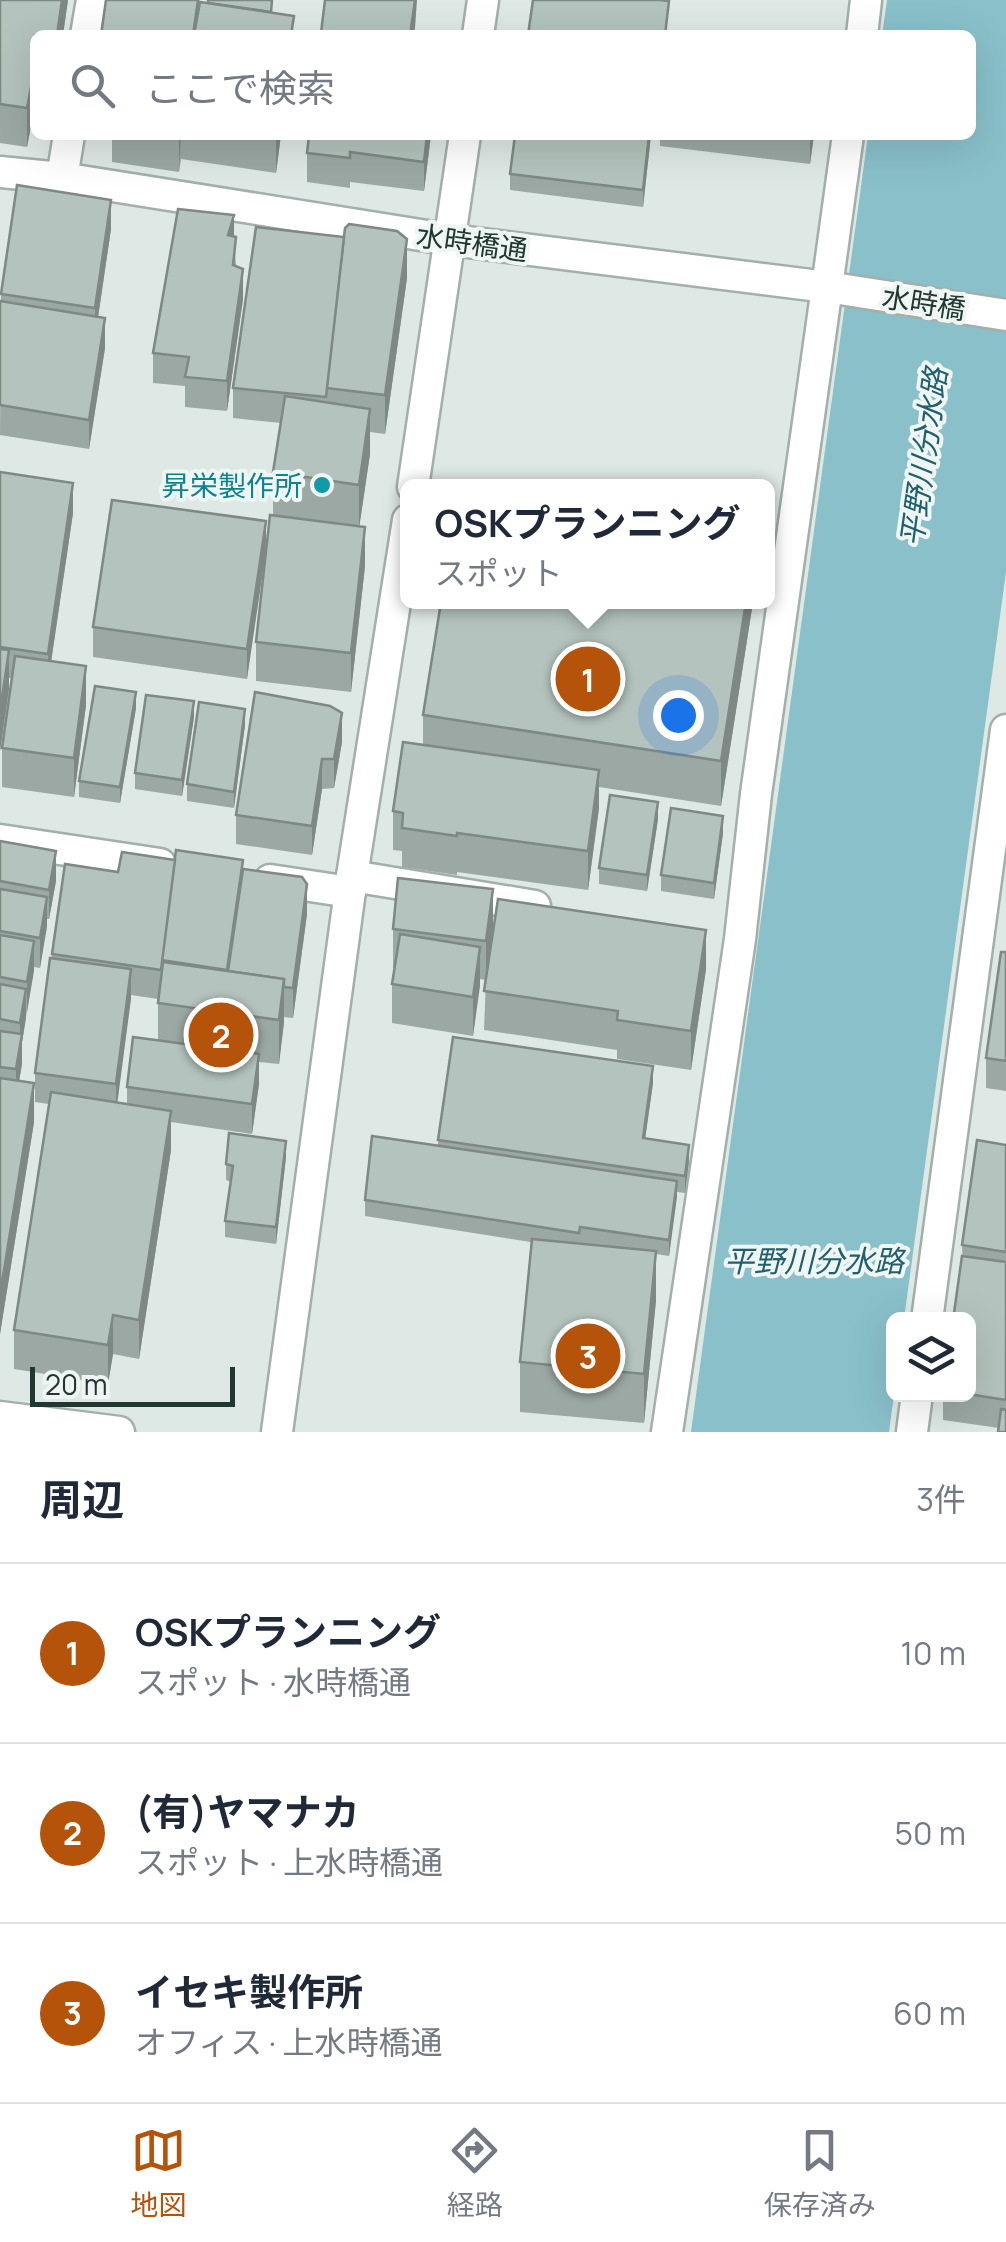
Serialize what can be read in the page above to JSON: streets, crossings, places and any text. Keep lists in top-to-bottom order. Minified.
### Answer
{"streets":{"street":["水時橋通","水時橋"]},"crossings":[["水時橋通","水時橋"]],"water":["平野川分水路"],"places":["昇栄製作所"],"scale_bar":"20 m","page":{"search":"ここで検索","popup":["OSKプランニング","スポット"],"pins":["1","2","3"],"scale":"20 m","heading":["周辺","3件"],"list":[{"mark":"1","name":"OSKプランニング","note":"スポット · 水時橋通","value":"10 m"},{"mark":"2","name":"(有)ヤマナカ","note":"スポット · 上水時橋通","value":"50 m"},{"mark":"3","name":"イセキ製作所","note":"オフィス · 上水時橋通","value":"60 m"}],"nav":["地図","経路","保存済み"]}}
